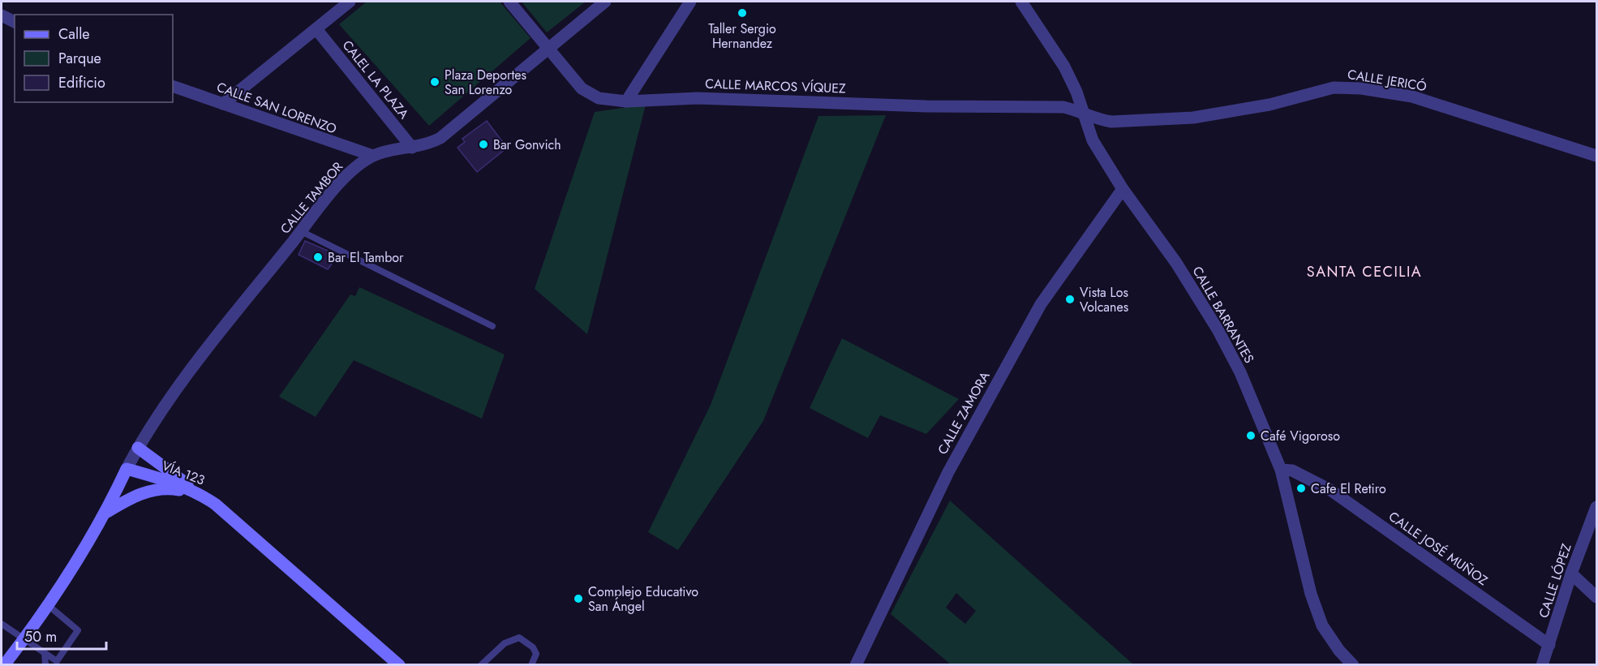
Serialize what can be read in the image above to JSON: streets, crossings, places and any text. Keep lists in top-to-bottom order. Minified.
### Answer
{"streets":{"main road":["VÍA 123"],"street":["CALEL LA PLAZA","CALLE JERICÓ","CALLE MARCOS VÍQUEZ","CALLE SAN LORENZO","CALLE TAMBOR","CALLE BARRANTES","CALLE ZAMORA","CALLE JOSÉ MUÑOZ","CALLE LÓPEZ"]},"crossings":[["CALEL LA PLAZA","CALLE TAMBOR"],["CALLE JERICÓ","CALLE MARCOS VÍQUEZ"],["CALLE JERICÓ","CALLE BARRANTES"],["CALLE MARCOS VÍQUEZ","CALLE TAMBOR"],["CALLE MARCOS VÍQUEZ","CALLE BARRANTES"],["CALLE SAN LORENZO","CALLE TAMBOR"],["CALLE TAMBOR","VÍA 123"],["CALLE BARRANTES","CALLE ZAMORA"],["CALLE BARRANTES","CALLE JOSÉ MUÑOZ"],["CALLE JOSÉ MUÑOZ","CALLE LÓPEZ"]],"districts":["SANTA CECILIA"],"places":["Taller Sergio Hernandez","Plaza Deportes San Lorenzo","Bar Gonvich","Bar El Tambor","Vista Los Volcanes","Café Vigoroso","Cafe El Retiro","Complejo Educativo San Ángel"],"legend":["Calle","Parque","Edificio"],"scale_bar":"50 m"}
